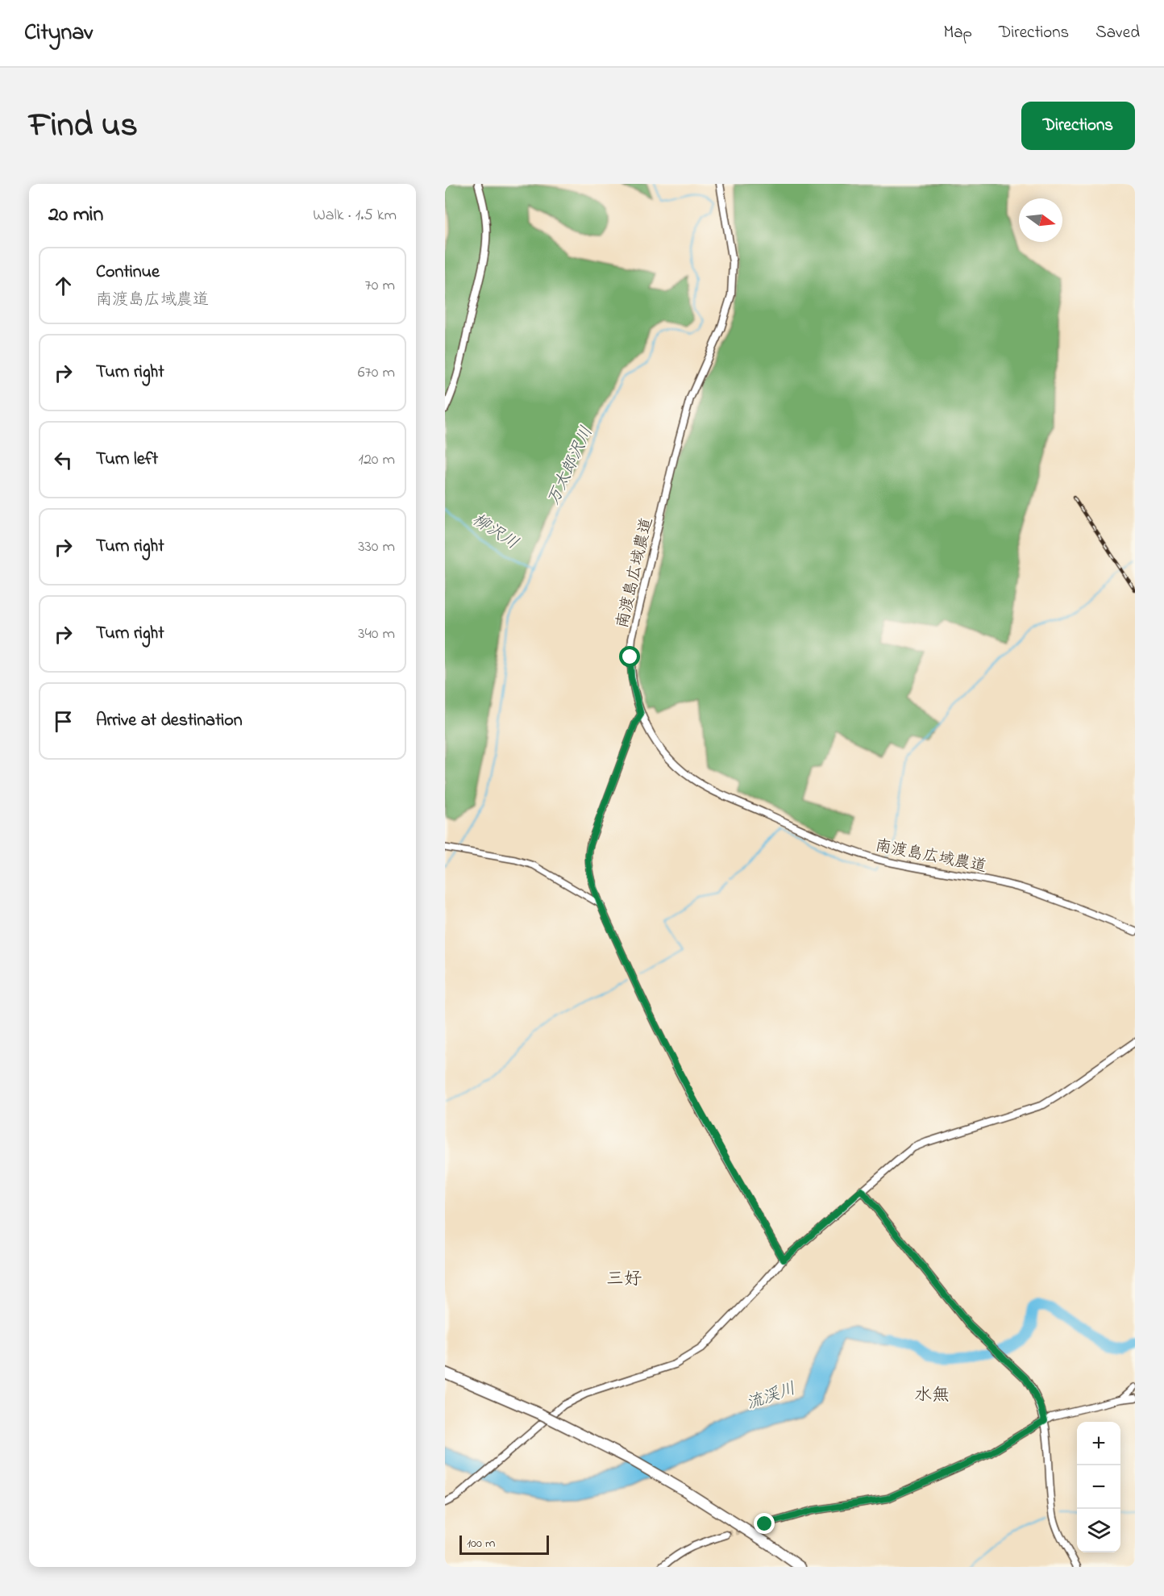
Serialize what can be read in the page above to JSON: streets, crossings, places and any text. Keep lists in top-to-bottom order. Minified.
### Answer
{"streets":{"street":["南渡島広域農道"]},"districts":["三好","水無"],"water":["万太郎沢川","柳沢川","流渓川"],"scale_bar":"100 m","north":"right","page":{"header":"Citynav","nav":["Map","Directions","Saved"],"title":"Find us","buttons":"Directions","heading":["20 min","Walk · 1.5 km"],"list":[["Continue","南渡島広域農道","70 m"],["Turn right","670 m"],["Turn left","120 m"],["Turn right","330 m"],["Turn right","340 m"],"Arrive at destination"],"map_buttons":["+","−"],"scale":"100 m"}}
